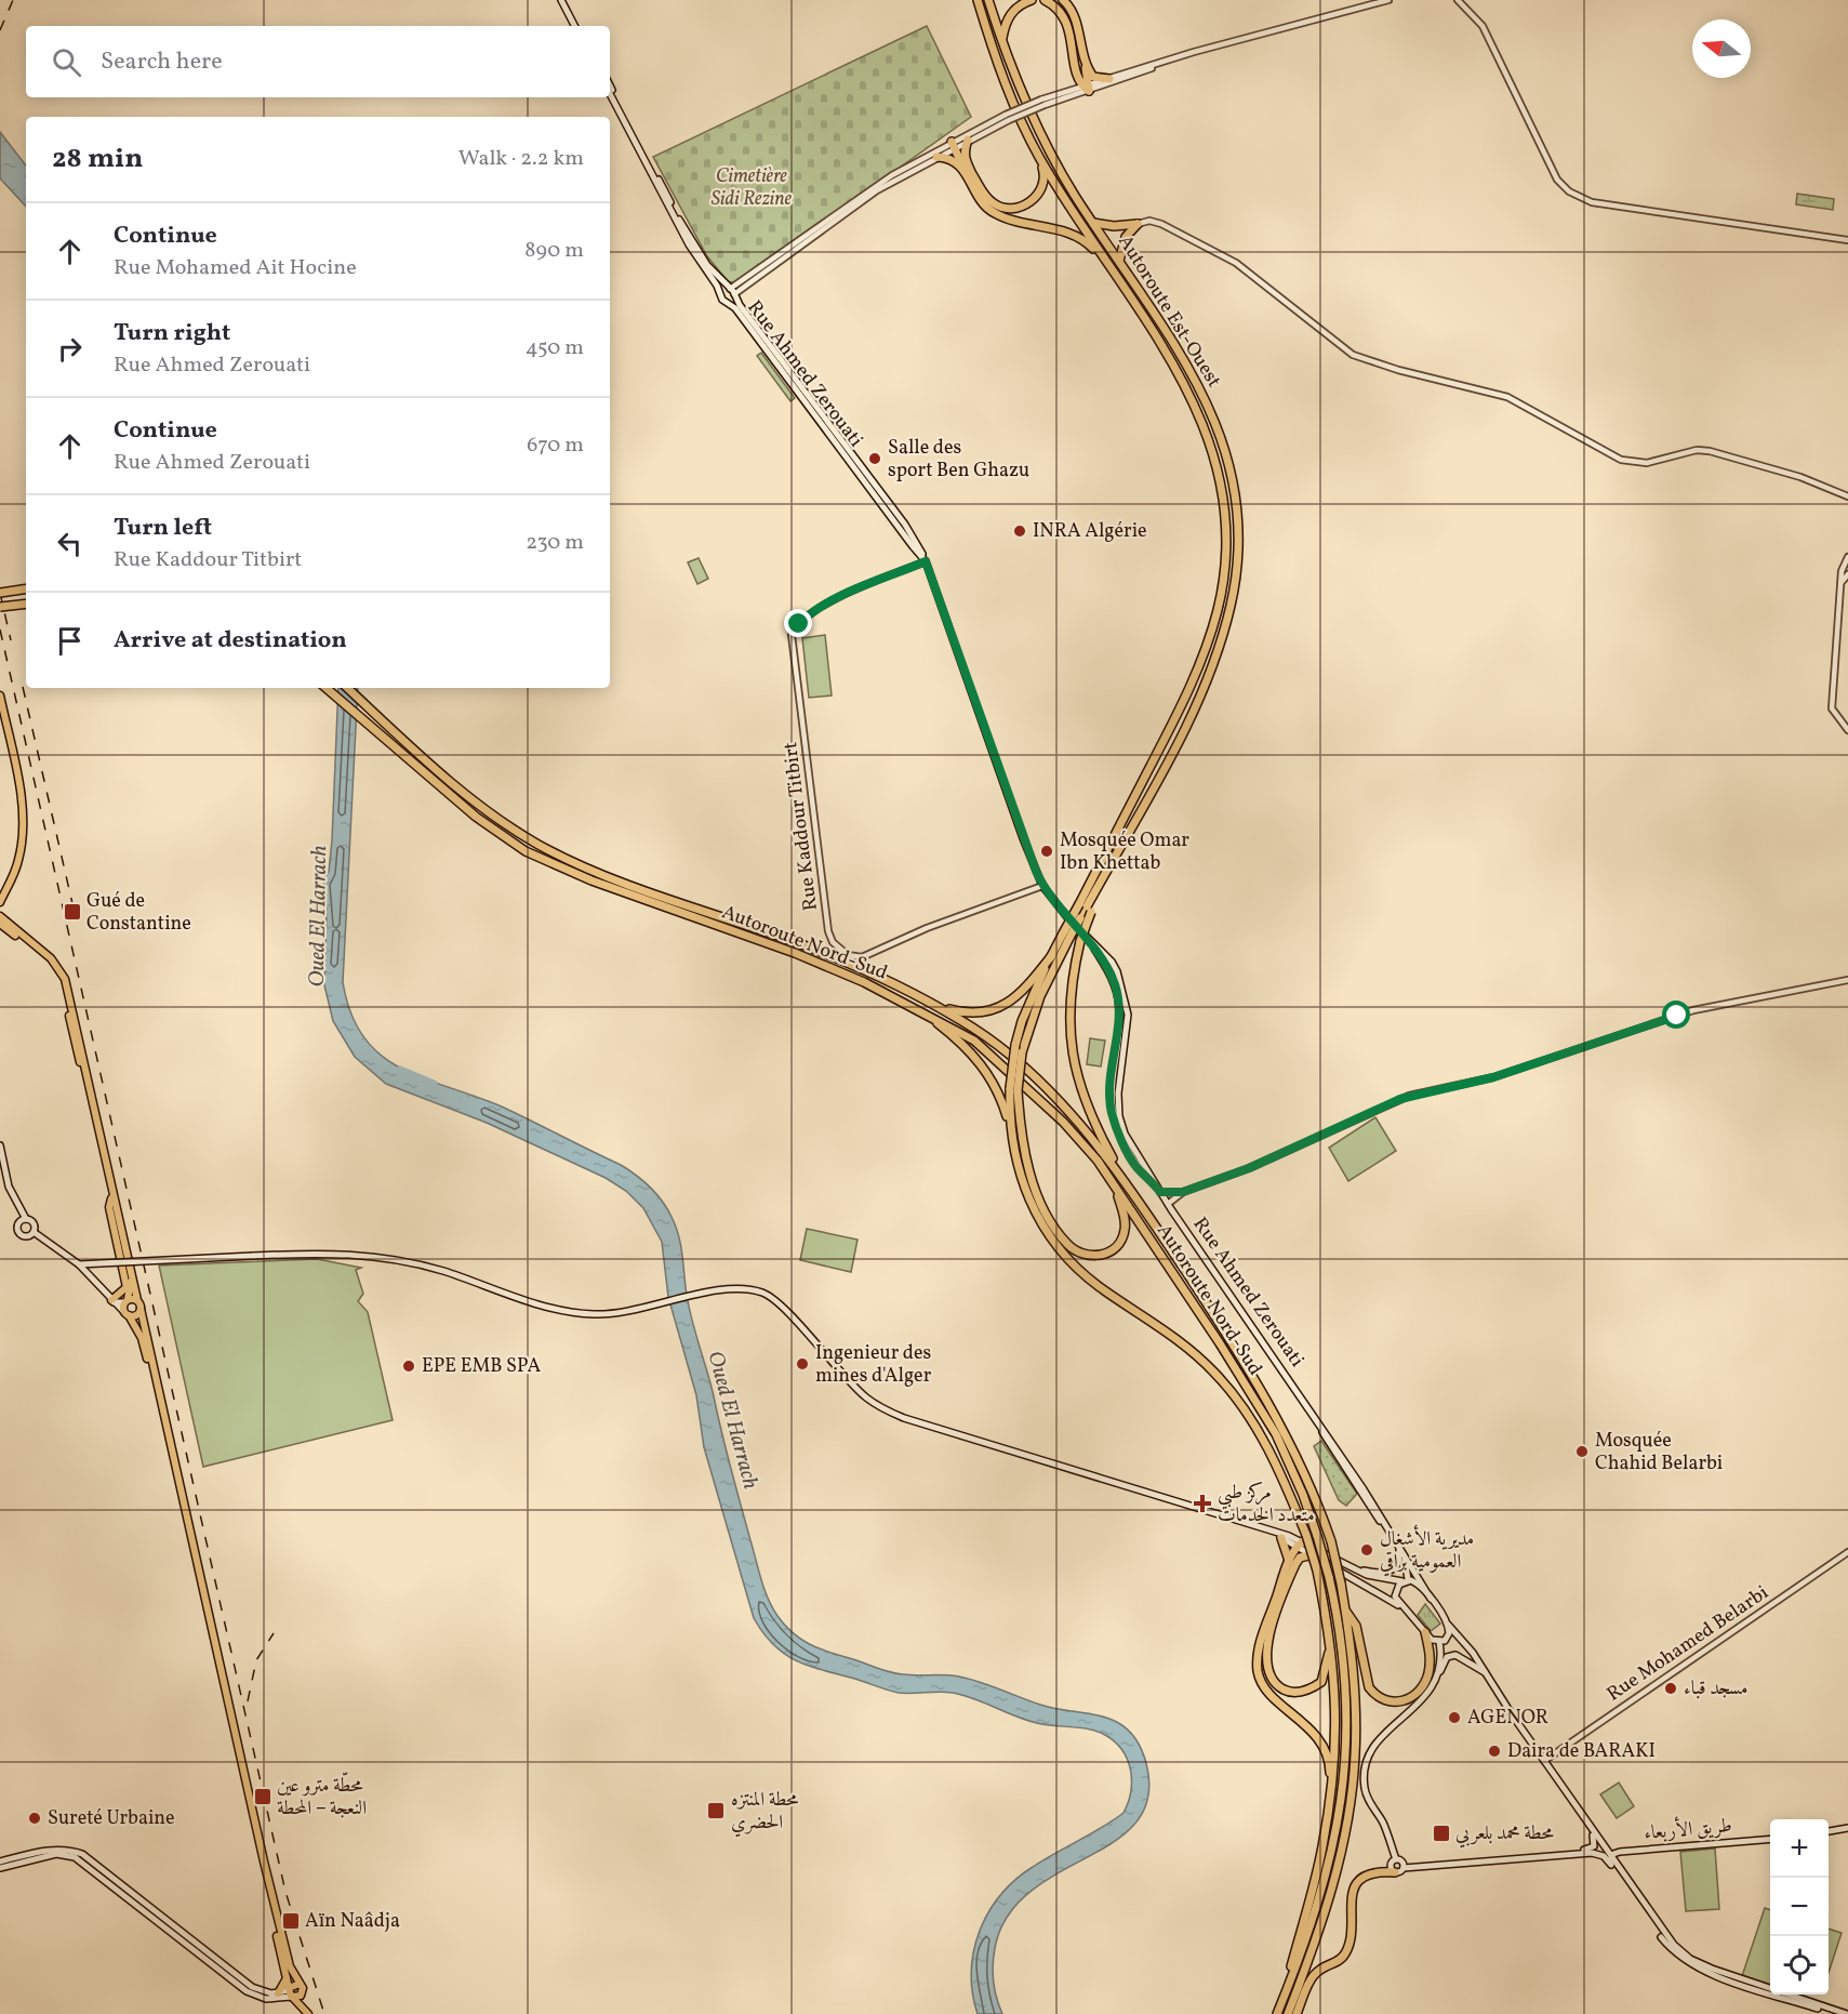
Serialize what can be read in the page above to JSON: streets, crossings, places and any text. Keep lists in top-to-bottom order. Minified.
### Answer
{"streets":{"highway":["Autoroute Est-Ouest","Autoroute Nord-Sud"],"main road":["Rue Ahmed Zerouati","طريق الأربعاء"],"street":["Rue Kaddour Titbirt","Rue Mohamed Belarbi"]},"crossings":[["Rue Ahmed Zerouati","Rue Kaddour Titbirt"]],"water":["Oued El Harrach"],"parks":["Cimetière Sidi Rezine"],"places":{"other":["Salle des sport Ben Ghazu","INRA Algérie","Mosquée Omar Ibn Khettab","Ingenieur des mines d'Alger","EPE EMB SPA","Mosquée Chahid Belarbi","مديرية الأشغال العمومية براقي","مسجد قباء","AGENOR","Daira de BARAKI","Sureté Urbaine"],"transit":["Gué de Constantine","محطّة مترو عين النعجة – المحطة","محطة المنتزه الحضري","محطة محمد بلعربي","Aïn Naâdja"],"health":["مركز طبي متعدد الخدمات"]},"north":"left","page":{"search":"Search here","heading":["28 min","Walk · 2.2 km"],"list":[["Continue","Rue Mohamed Ait Hocine","890 m"],["Turn right","Rue Ahmed Zerouati","450 m"],["Continue","Rue Ahmed Zerouati","670 m"],["Turn left","Rue Kaddour Titbirt","230 m"],"Arrive at destination"],"map_buttons":["+","−"]}}
